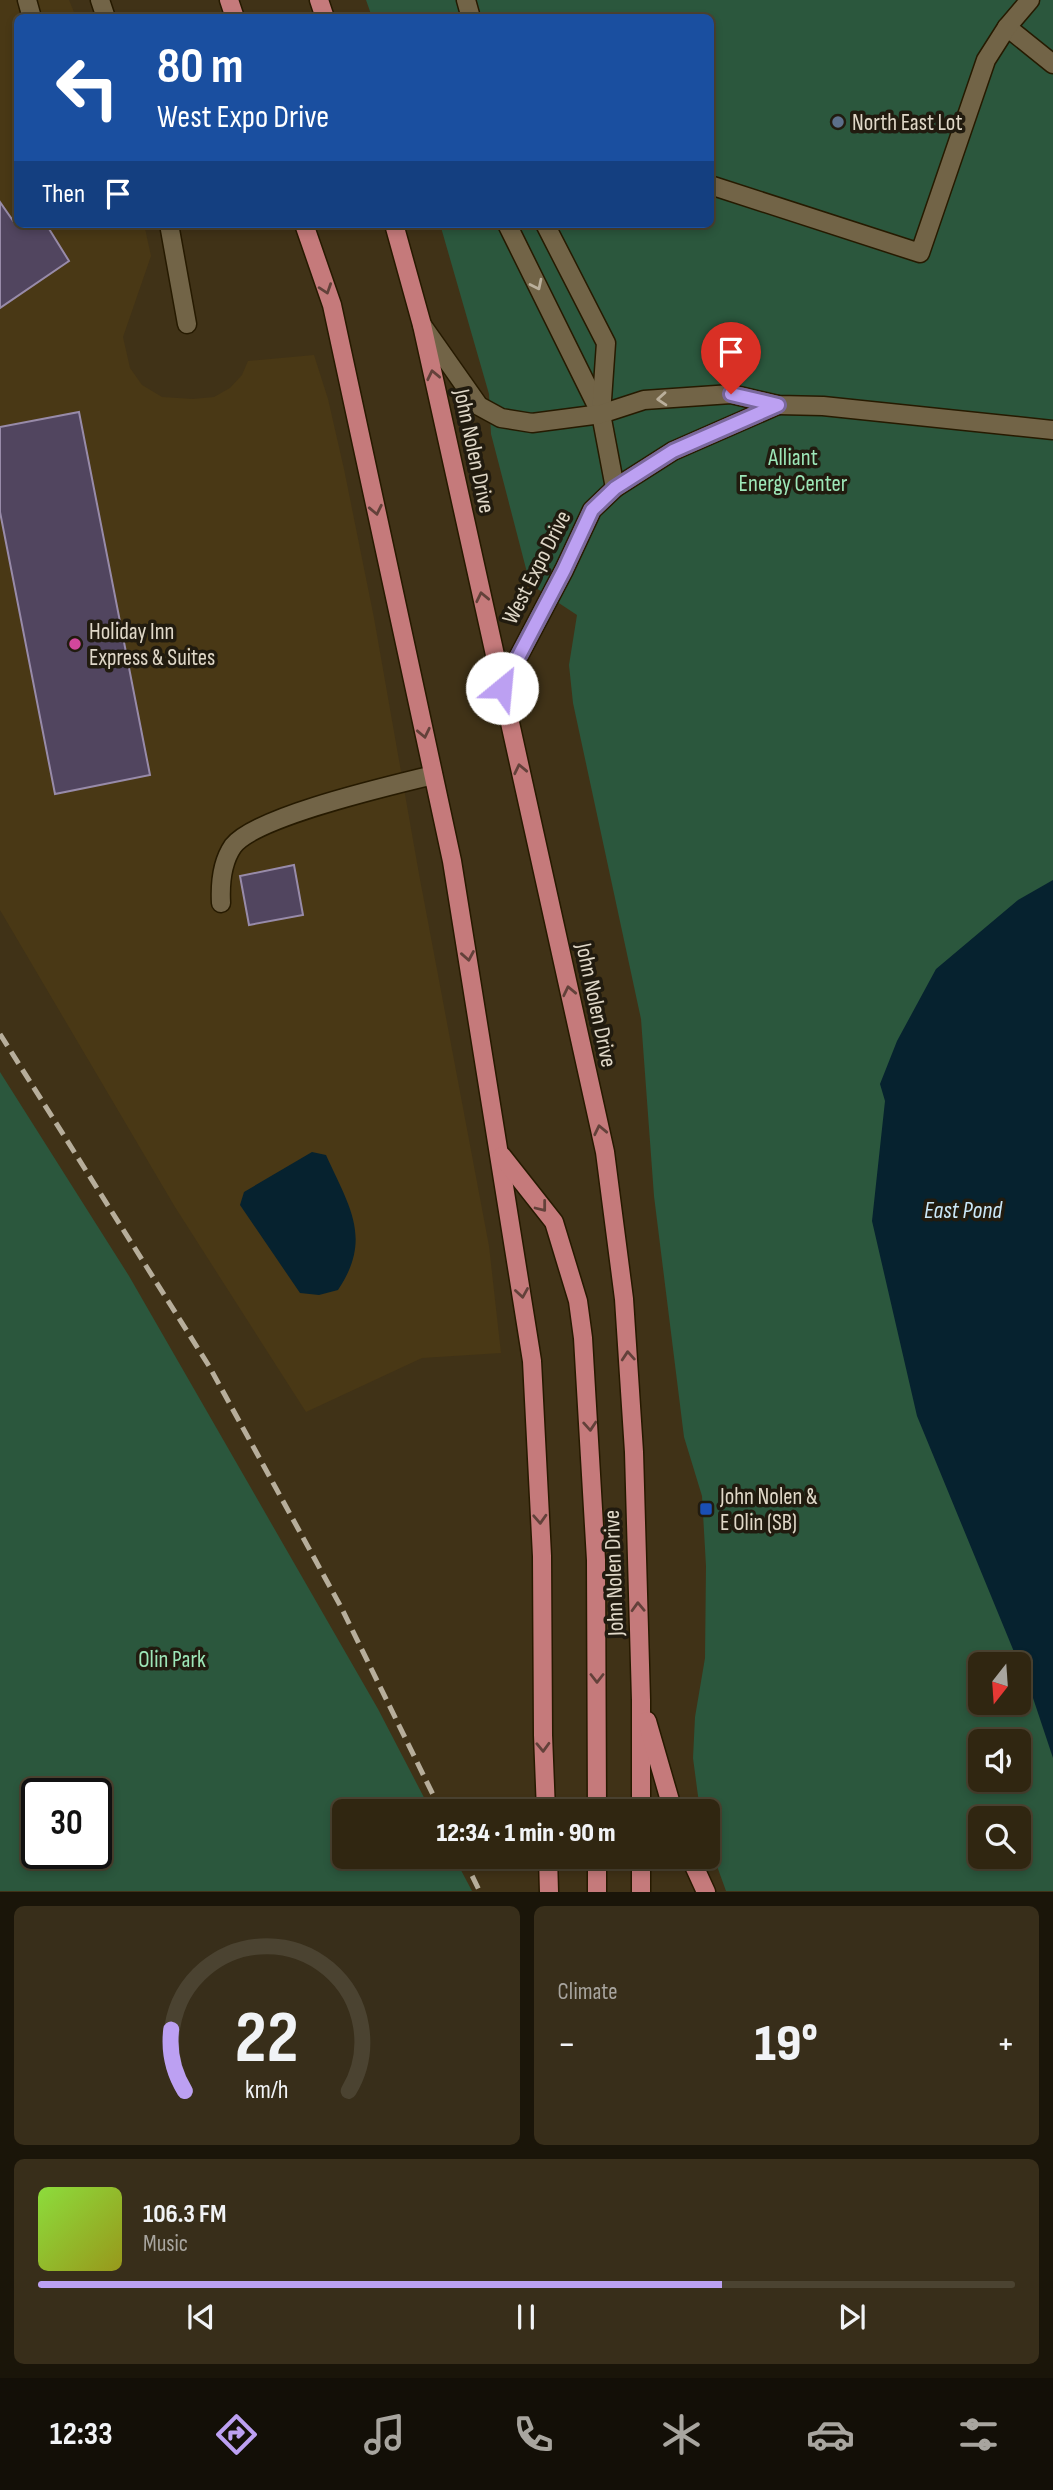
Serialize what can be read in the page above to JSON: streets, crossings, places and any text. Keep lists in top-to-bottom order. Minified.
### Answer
{"streets":{"main road":["John Nolen Drive"],"street":["West Expo Drive"]},"crossings":[["John Nolen Drive","West Expo Drive"]],"water":["East Pond"],"parks":["Alliant Energy Center","Olin Park"],"places":{"other":["North East Lot","Holiday Inn Express & Suites"],"transit":["John Nolen & E Olin (SB)"]},"north":"bottom","page":{"turn":["80 m","West Expo Drive"],"then":"Then","limit":"30","trip":"12:34 · 1 min · 90 m","tile":"Climate","heat":["−","19°","+"],"song":["106.3 FM","Music"],"tabs":"12:33","gauge":["22","km/h"]}}
